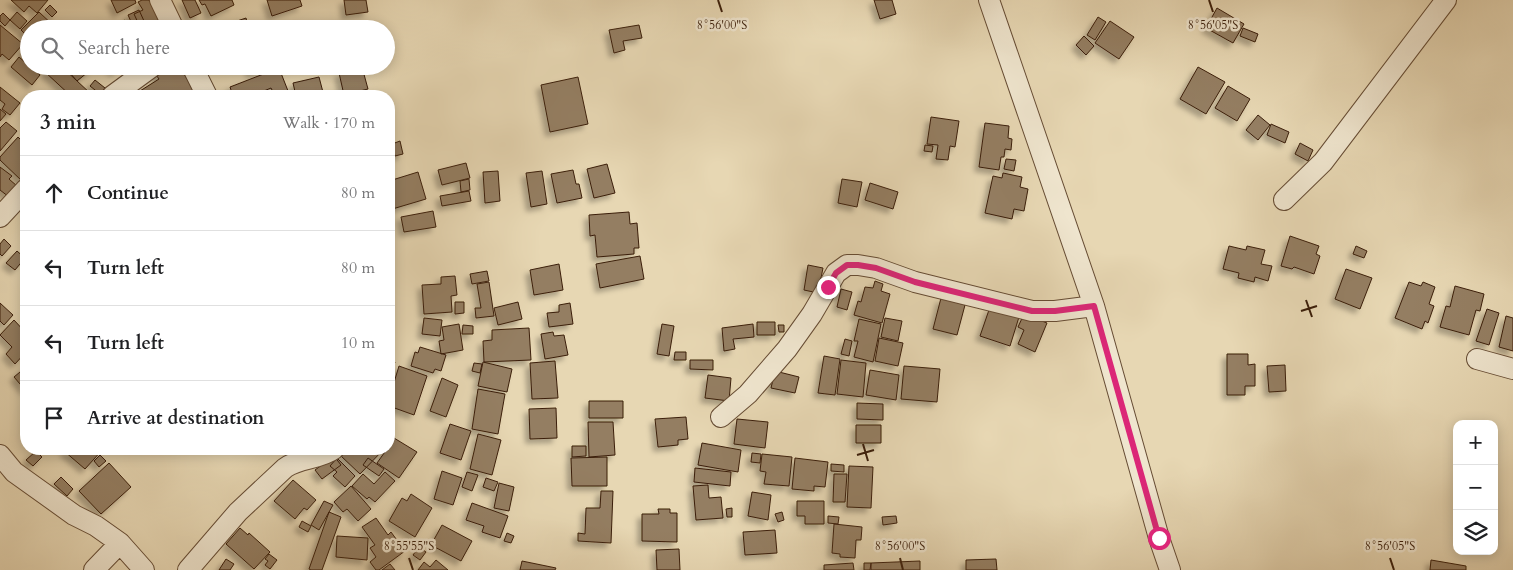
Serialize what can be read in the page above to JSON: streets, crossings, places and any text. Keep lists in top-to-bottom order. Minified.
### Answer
{"page":{"search":"Search here","heading":["3 min","Walk · 170 m"],"list":[["Continue","80 m"],["Turn left","80 m"],["Turn left","10 m"],"Arrive at destination"],"map_buttons":["+","−"]},"coordinates":["8°56'00\"S","8°56'05\"S","8°55'55\"S"]}
